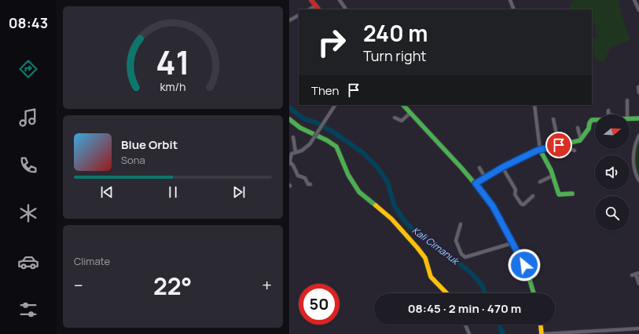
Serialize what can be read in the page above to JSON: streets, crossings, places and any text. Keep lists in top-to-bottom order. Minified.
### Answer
{"water":["Kali Cimanuk"],"north":"right","page":{"tabs":"08:43","turn":["240 m","Turn right"],"then":"Then","song":["Blue Orbit","Sona"],"tile":"Climate","heat":["−","22°","+"],"limit":"50","trip":"08:45 · 2 min · 470 m","gauge":["41","km/h"]}}
